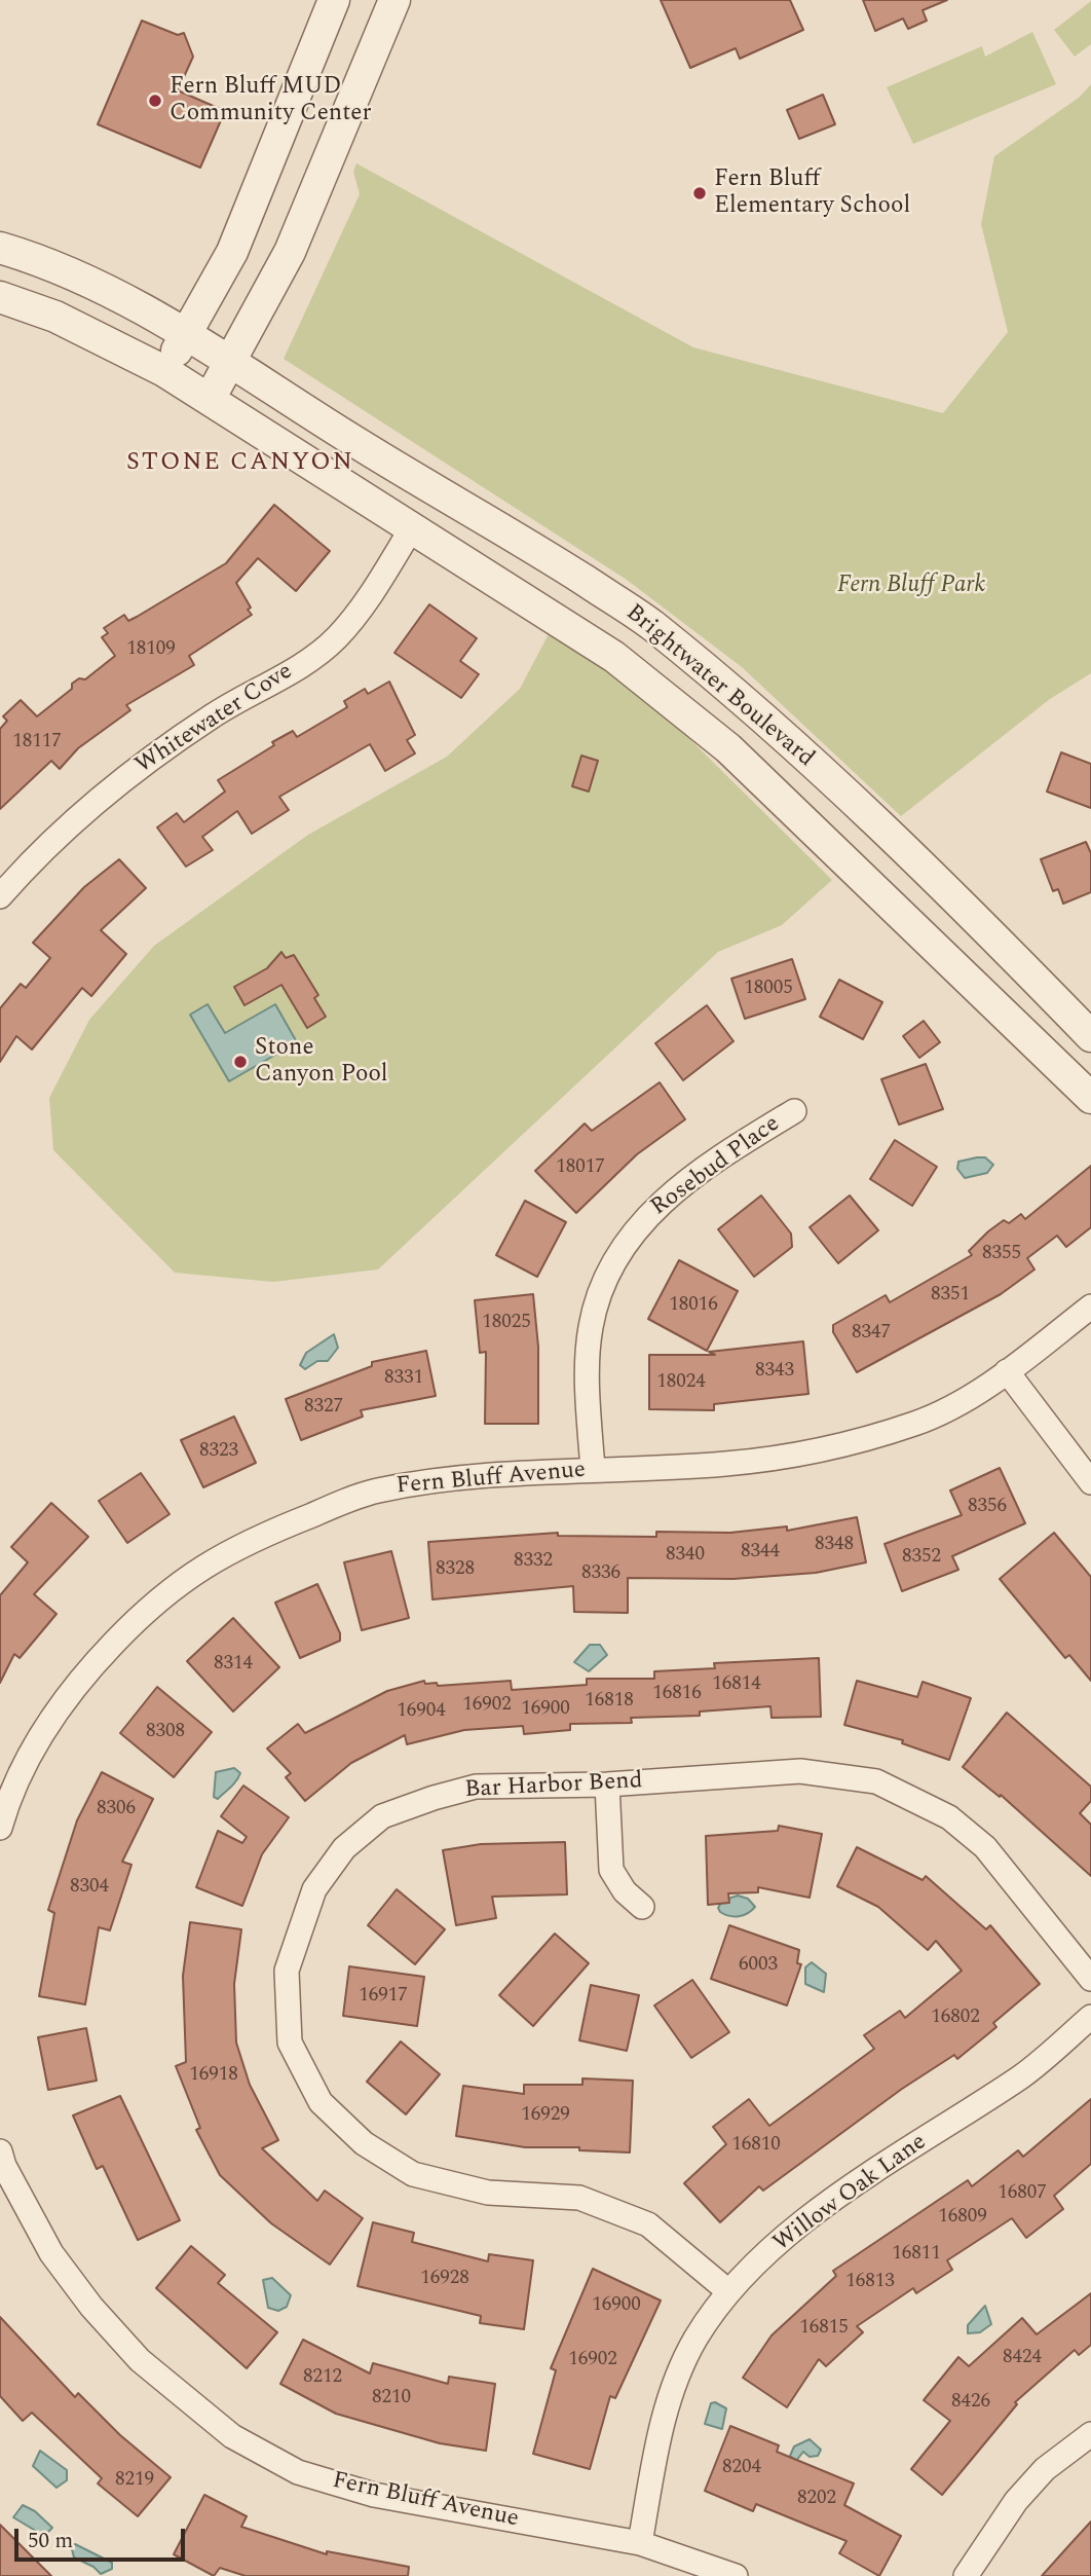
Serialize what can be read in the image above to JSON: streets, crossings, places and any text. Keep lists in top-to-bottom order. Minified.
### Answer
{"streets":{"street":["Brightwater Boulevard","Whitewater Cove","Rosebud Place","Fern Bluff Avenue","Bar Harbor Bend","Willow Oak Lane"]},"crossings":[["Brightwater Boulevard","Whitewater Cove"],["Rosebud Place","Fern Bluff Avenue"],["Fern Bluff Avenue","Willow Oak Lane"],["Bar Harbor Bend","Willow Oak Lane"]],"districts":["STONE CANYON"],"parks":["Fern Bluff Park"],"places":["Fern Bluff MUD Community Center","Fern Bluff Elementary School","Stone Canyon Pool"],"house_numbers":["18109","18117","18005","18017","8355","8351","18016","18025","8347","8343","8331","18024","8327","8323","8356","8348","8344","8340","8352","8332","8328","8336","8314","16814","16816","16818","16902","16900","16904","8308","8306","8304","6003","16917","16802","16918","16929","16810","16807","16809","16811","16928","16813","16900","16815","8424","16902","8212","8210","8426","8204","8219","8202"],"scale_bar":"50 m"}
